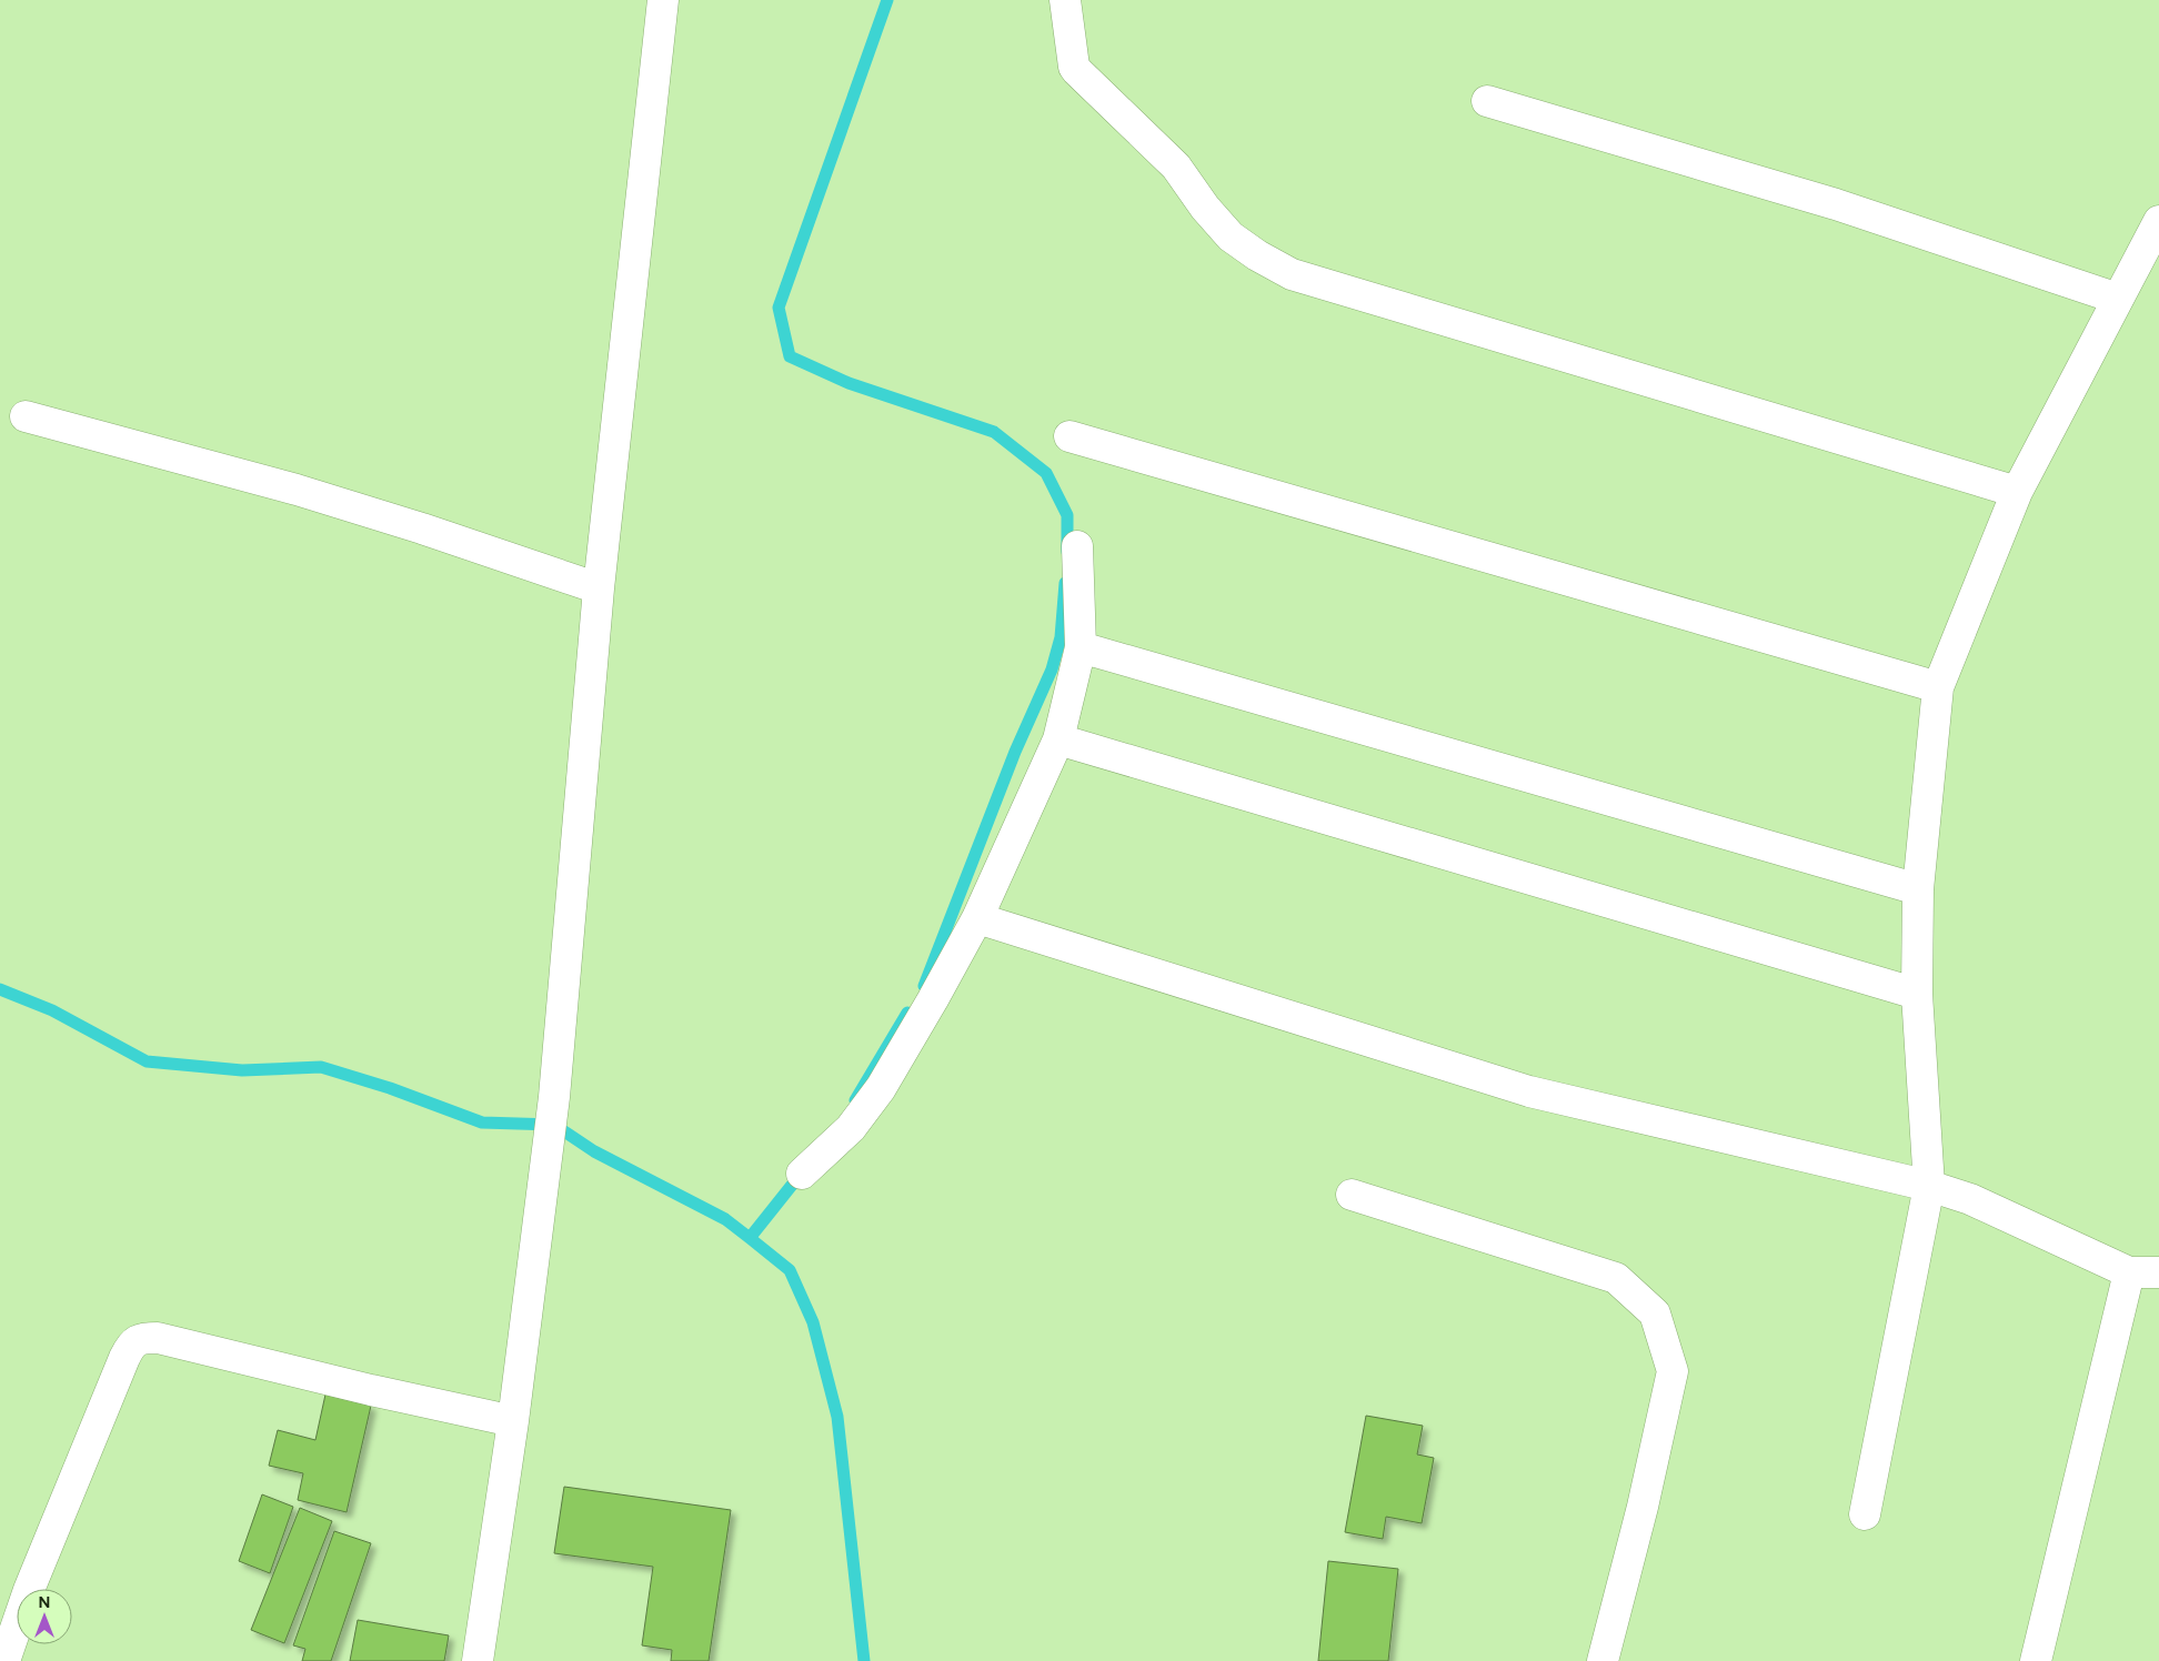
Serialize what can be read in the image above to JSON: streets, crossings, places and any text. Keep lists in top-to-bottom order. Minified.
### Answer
{"north":"top"}
